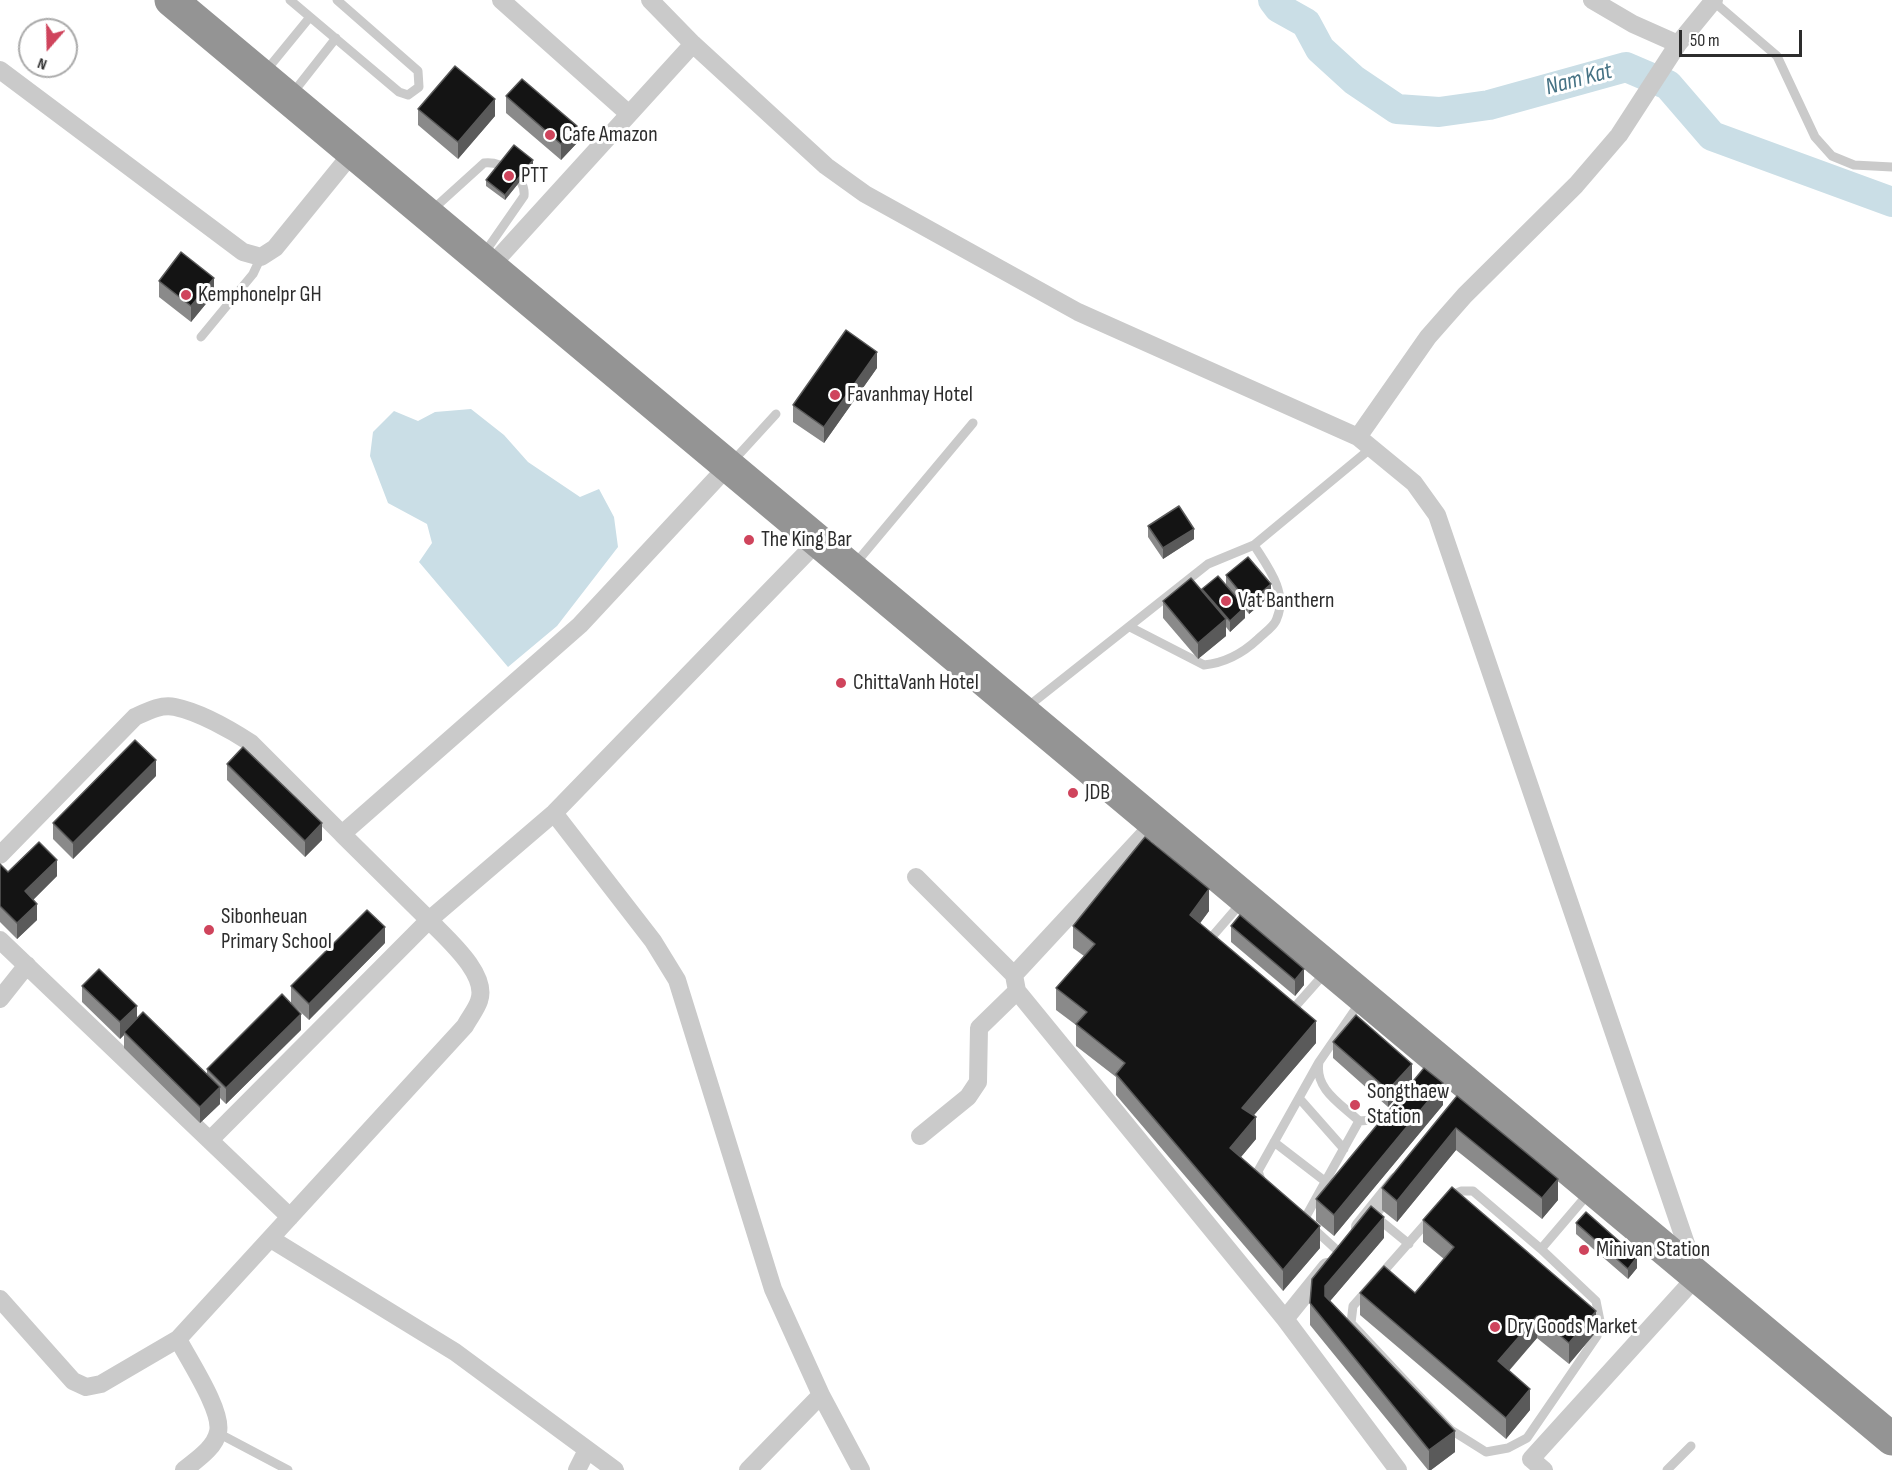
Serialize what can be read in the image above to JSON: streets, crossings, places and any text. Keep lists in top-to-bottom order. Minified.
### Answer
{"water":["Nam Kat"],"places":["Cafe Amazon","PTT","Kemphonelpr GH","Favanhmay Hotel","The King Bar","Vat Banthern","ChittaVanh Hotel","JDB","Sibonheuan Primary School","Songthaew Station","Minivan Station","Dry Goods Market"],"scale_bar":"50 m","north":"bottom"}
